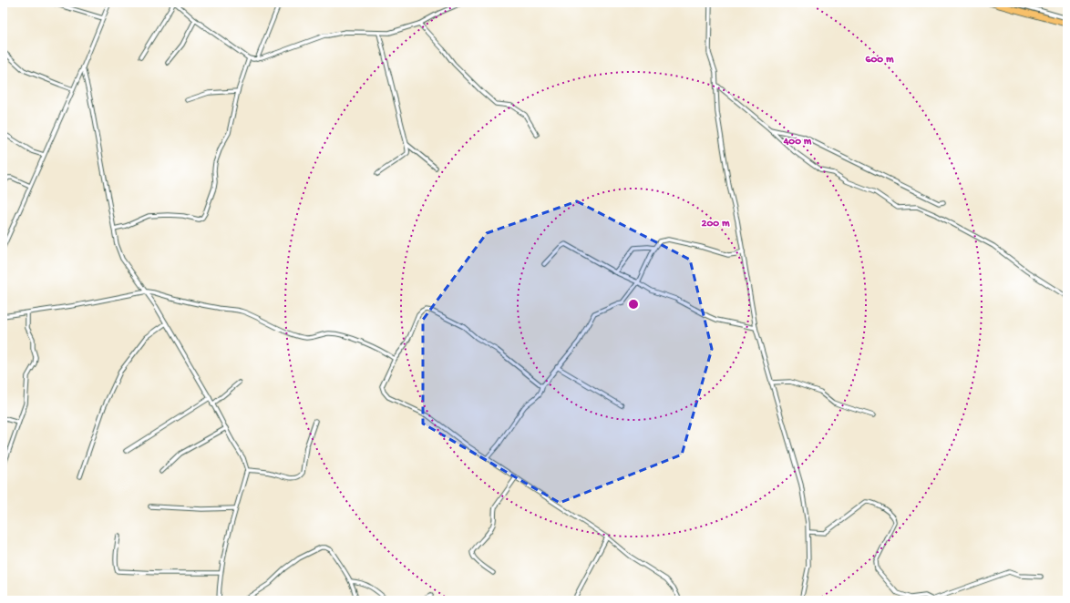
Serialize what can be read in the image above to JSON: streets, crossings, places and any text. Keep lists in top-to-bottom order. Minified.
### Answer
{"rings":["600 m","400 m","200 m"]}
